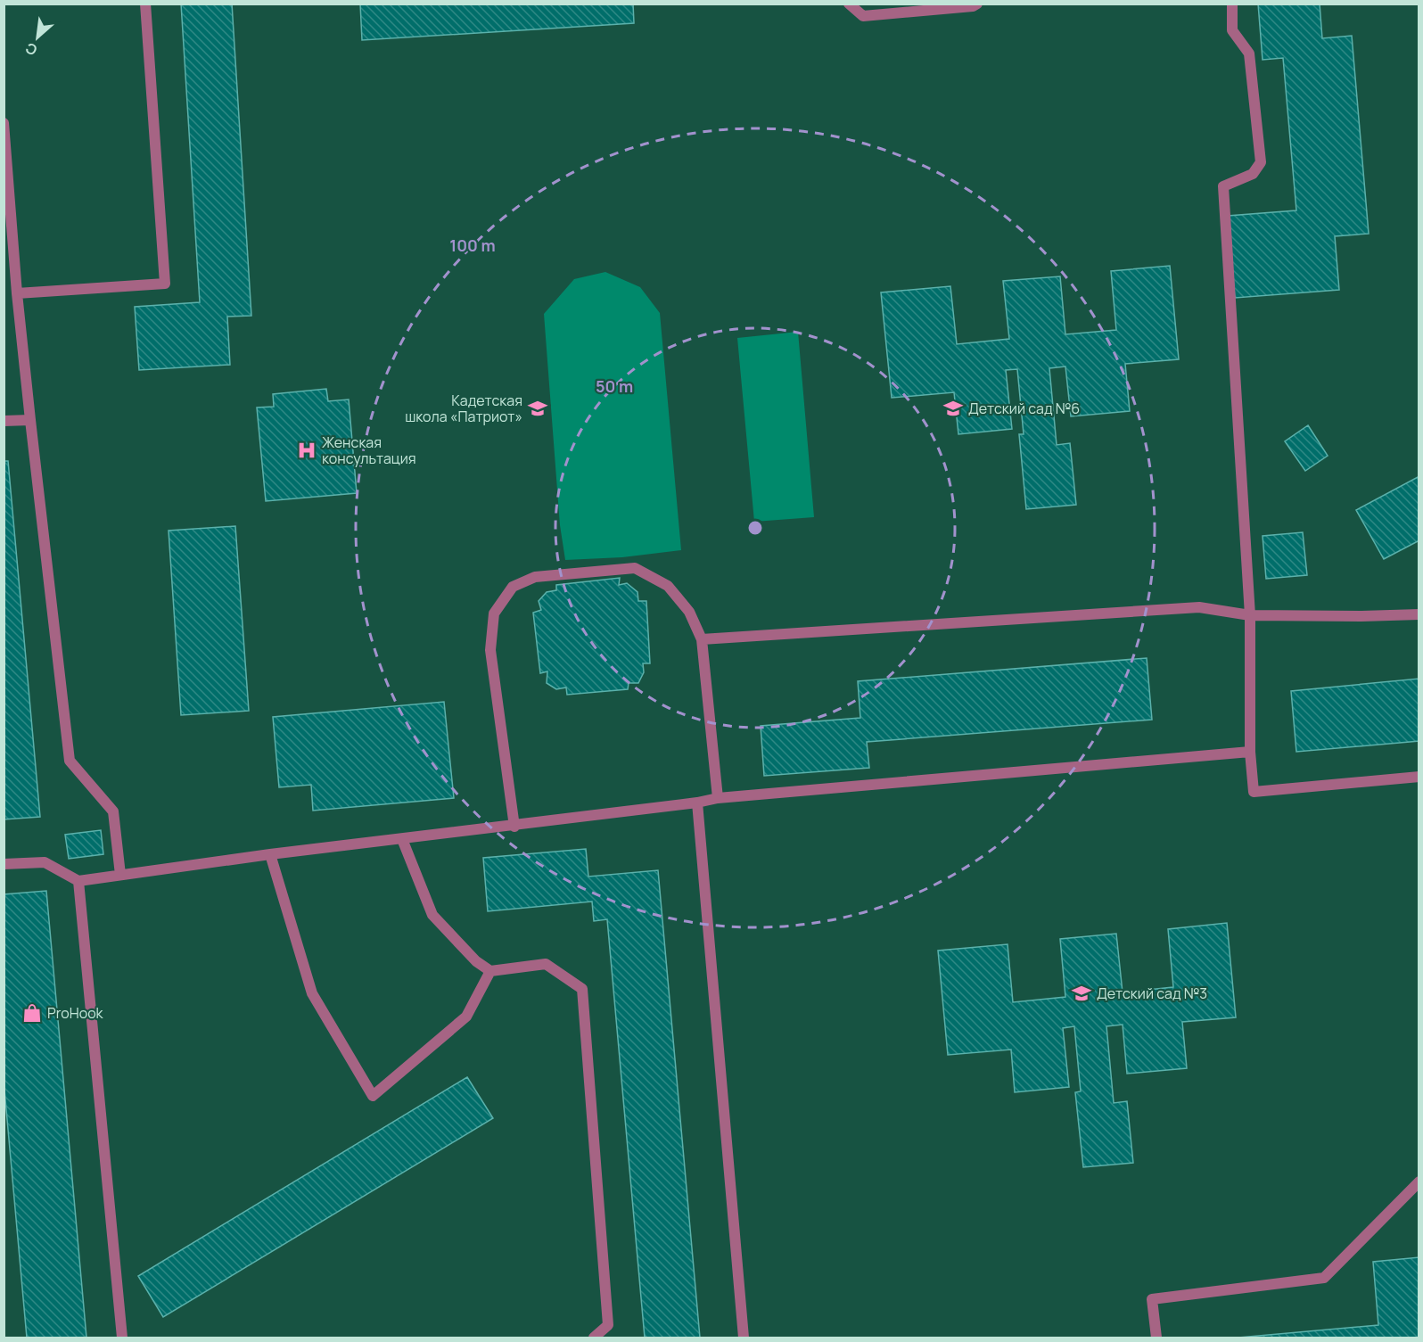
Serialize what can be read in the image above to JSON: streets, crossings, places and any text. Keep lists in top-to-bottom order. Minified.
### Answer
{"places":{"school or university":["Кадетская школа «Патриот»","Детский сад №6","Детский сад №3"],"hospital":["Женская консультация"],"shop":["ProHook"]},"north":"bottom left","rings":["100 m","50 m"]}
